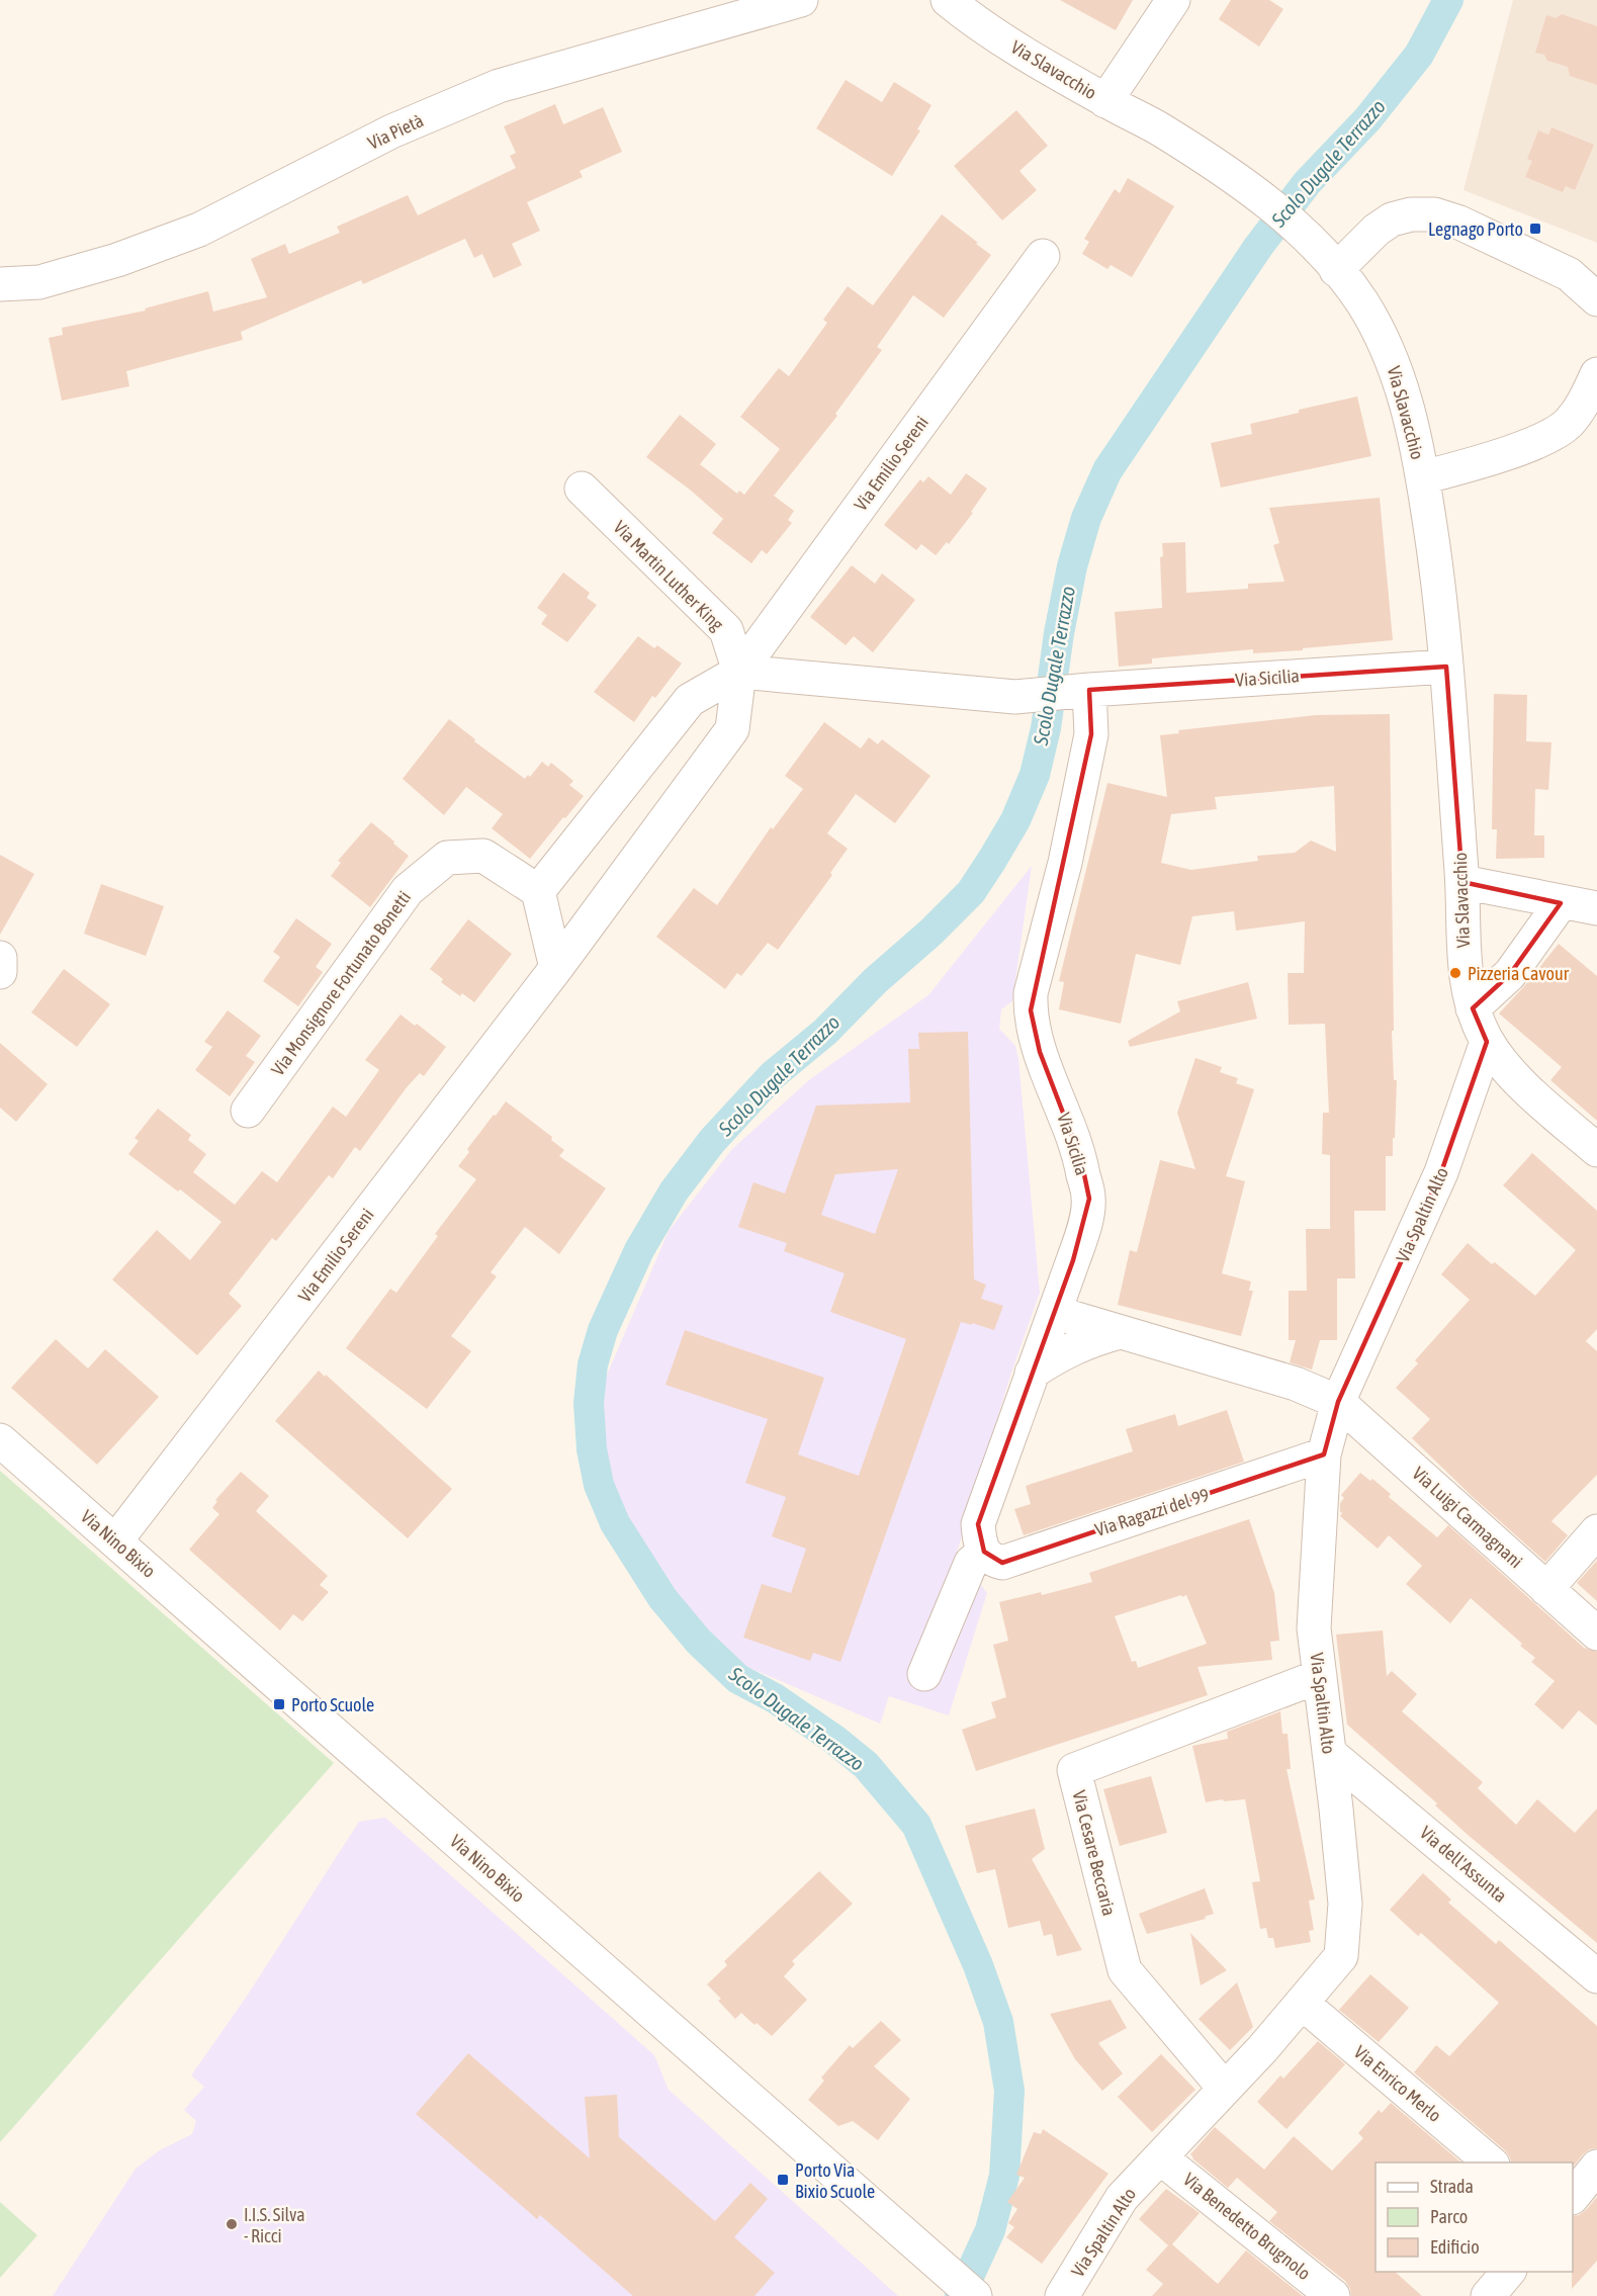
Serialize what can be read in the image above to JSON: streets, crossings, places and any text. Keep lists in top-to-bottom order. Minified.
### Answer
{"streets":{"street":["Via Slavacchio","Via Pietà","Via Emilio Sereni","Via Martin Luther King","Via Sicilia","Via Monsignore Fortunato Bonetti","Via Spaltin Alto","Via Ragazzi del 99","Via Luigi Carmagnani","Via Nino Bixio","Via Cesare Beccaria","Via dell'Assunta","Via Enrico Merlo","Via Benedetto Brugnolo"]},"crossings":[["Via Slavacchio","Via Sicilia"],["Via Slavacchio","Via Spaltin Alto"],["Via Emilio Sereni","Via Martin Luther King"],["Via Emilio Sereni","Via Sicilia"],["Via Emilio Sereni","Via Monsignore Fortunato Bonetti"],["Via Emilio Sereni","Via Nino Bixio"],["Via Martin Luther King","Via Sicilia"],["Via Spaltin Alto","Via Ragazzi del 99"],["Via Spaltin Alto","Via Luigi Carmagnani"],["Via Spaltin Alto","Via Cesare Beccaria"],["Via Spaltin Alto","Via dell'Assunta"],["Via Spaltin Alto","Via Enrico Merlo"],["Via Spaltin Alto","Via Benedetto Brugnolo"]],"water":["Scolo Dugale Terrazzo"],"places":{"transit":["Legnago Porto","Porto Scuole","Porto Via Bixio Scuole"],"other":["Pizzeria Cavour","I.I.S. Silva - Ricci"]},"legend":["Strada","Parco","Edificio"]}
